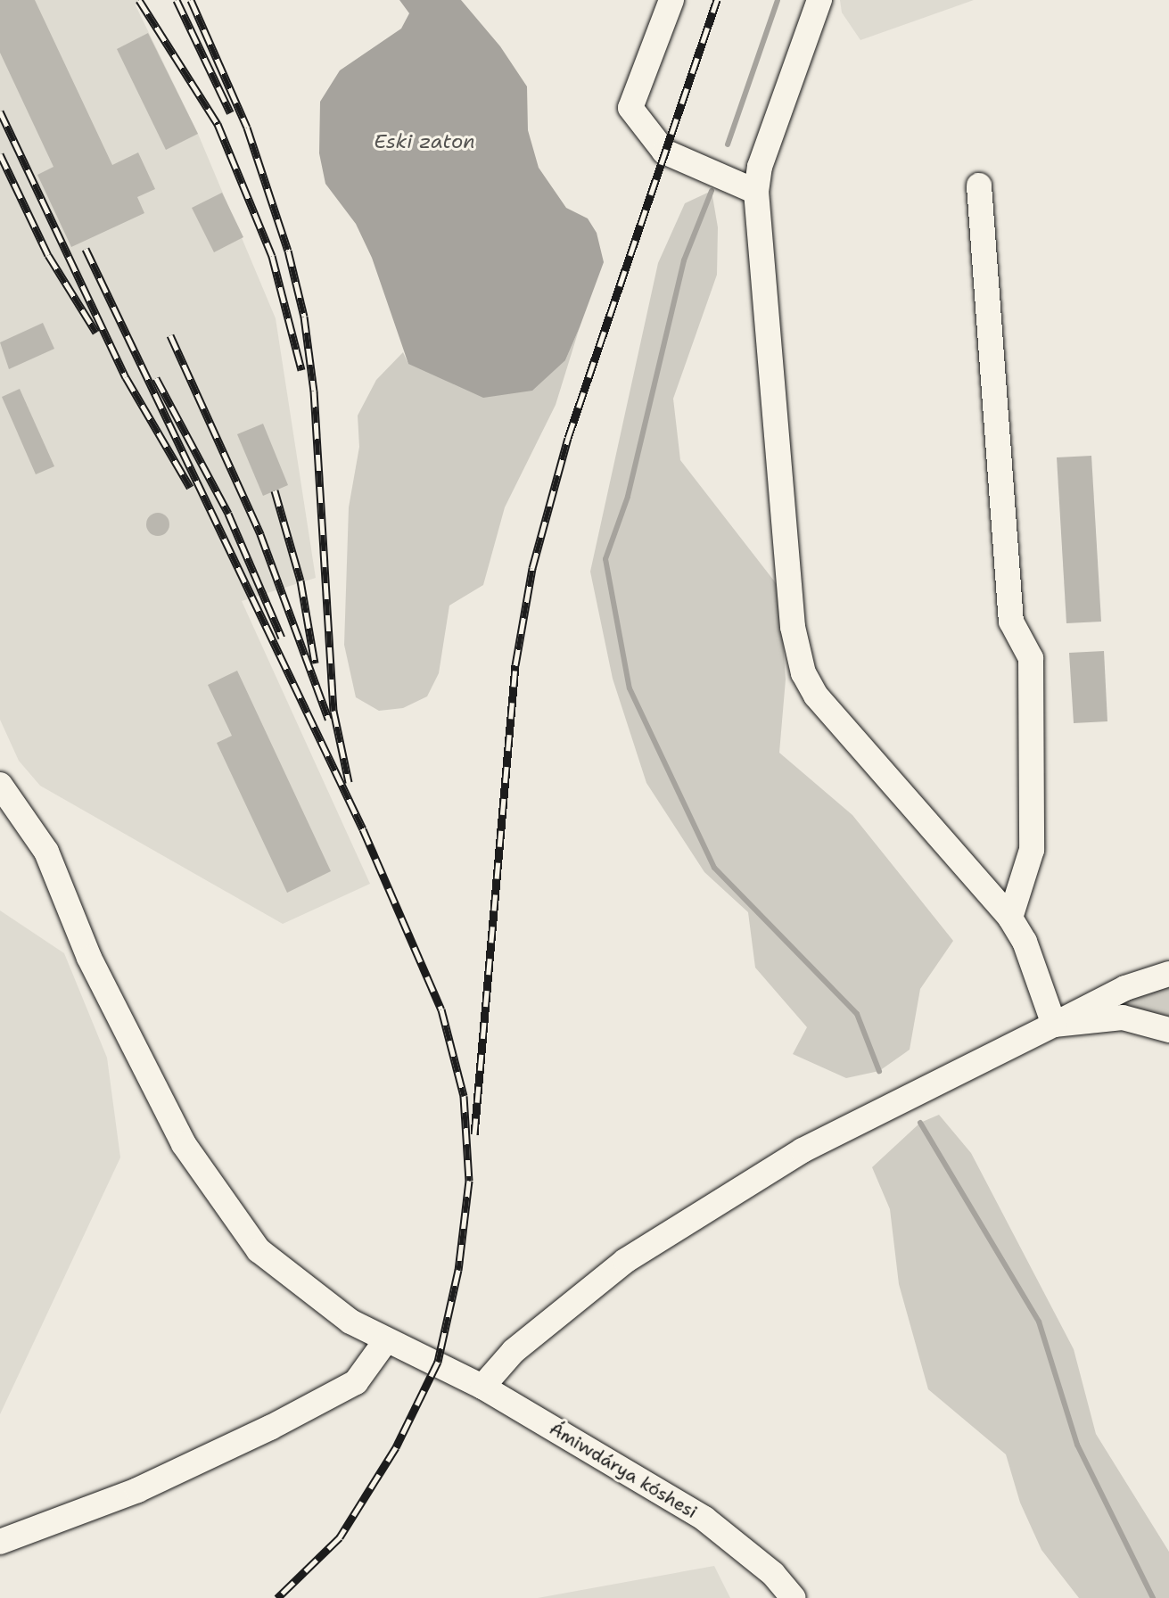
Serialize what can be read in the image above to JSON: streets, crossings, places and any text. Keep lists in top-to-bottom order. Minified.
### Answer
{"streets":{"street":["Ámiwdárya kóshesi"]},"water":["Eski zaton"]}
